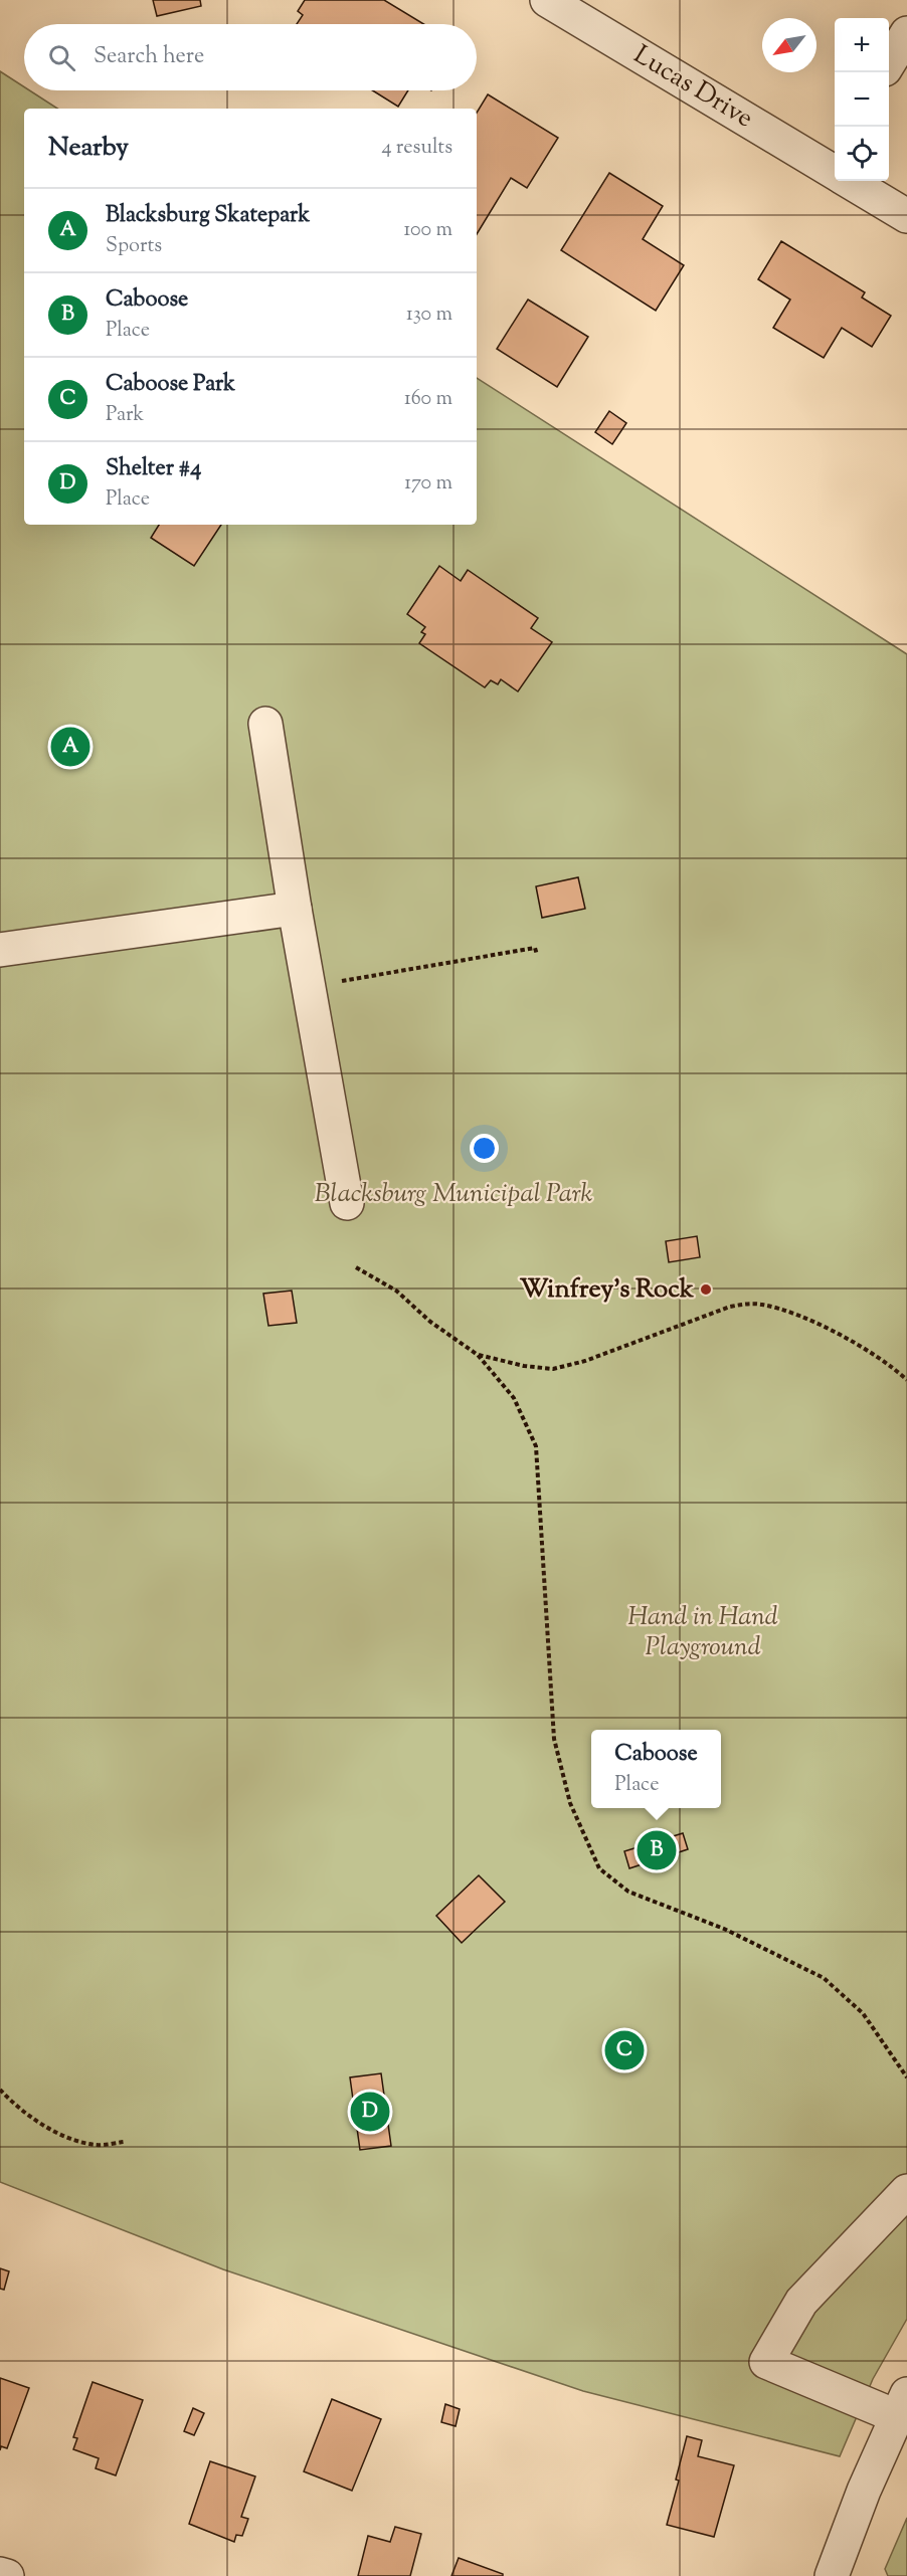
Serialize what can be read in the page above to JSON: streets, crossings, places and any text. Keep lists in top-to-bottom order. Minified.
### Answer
{"streets":{"street":["Lucas Drive"]},"parks":["Blacksburg Municipal Park","Hand in Hand Playground"],"places":["Winfrey’s Rock"],"north":"bottom left","page":{"map_buttons":["+","−"],"search":"Search here","heading":["Nearby","4 results"],"list":[{"mark":"A","name":"Blacksburg Skatepark","note":"Sports","value":"100 m"},{"mark":"B","name":"Caboose","note":"Place","value":"130 m"},{"mark":"C","name":"Caboose Park","note":"Park","value":"160 m"},{"mark":"D","name":"Shelter #4","note":"Place","value":"170 m"}],"pins":["A","B","C","D"],"popup":["Caboose","Place"]}}
